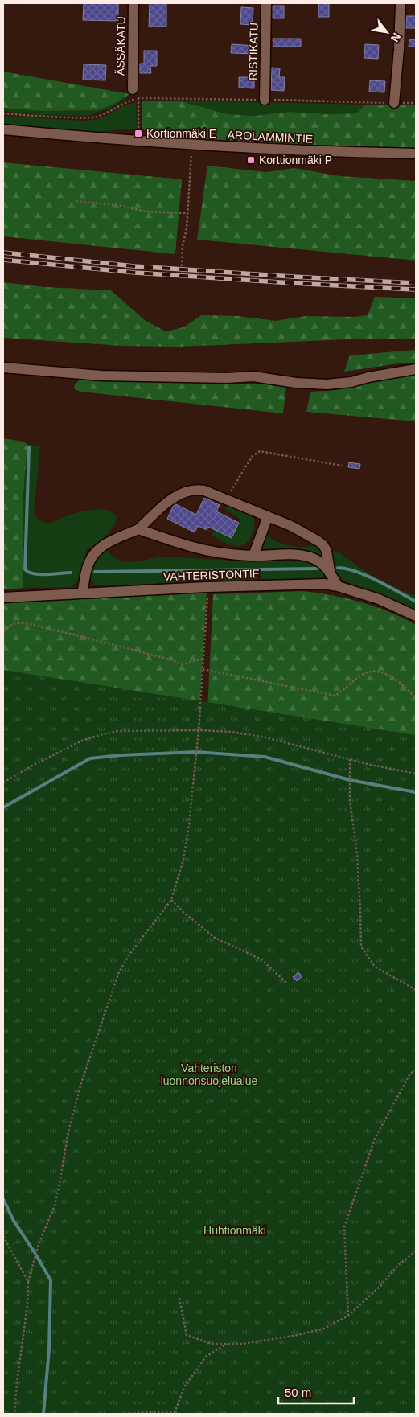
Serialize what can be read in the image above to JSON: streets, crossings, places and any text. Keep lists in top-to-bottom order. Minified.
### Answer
{"streets":{"street":["ÄSSÄKATU","RISTIKATU","AROLAMMINTIE","VAHTERISTONTIE"]},"parks":["Vahteriston luonnonsuojelualue","Huhtionmäki"],"places":{"transit":["Kortionmäki E","Korttionmäki P"]},"scale_bar":"50 m","north":"bottom right"}
